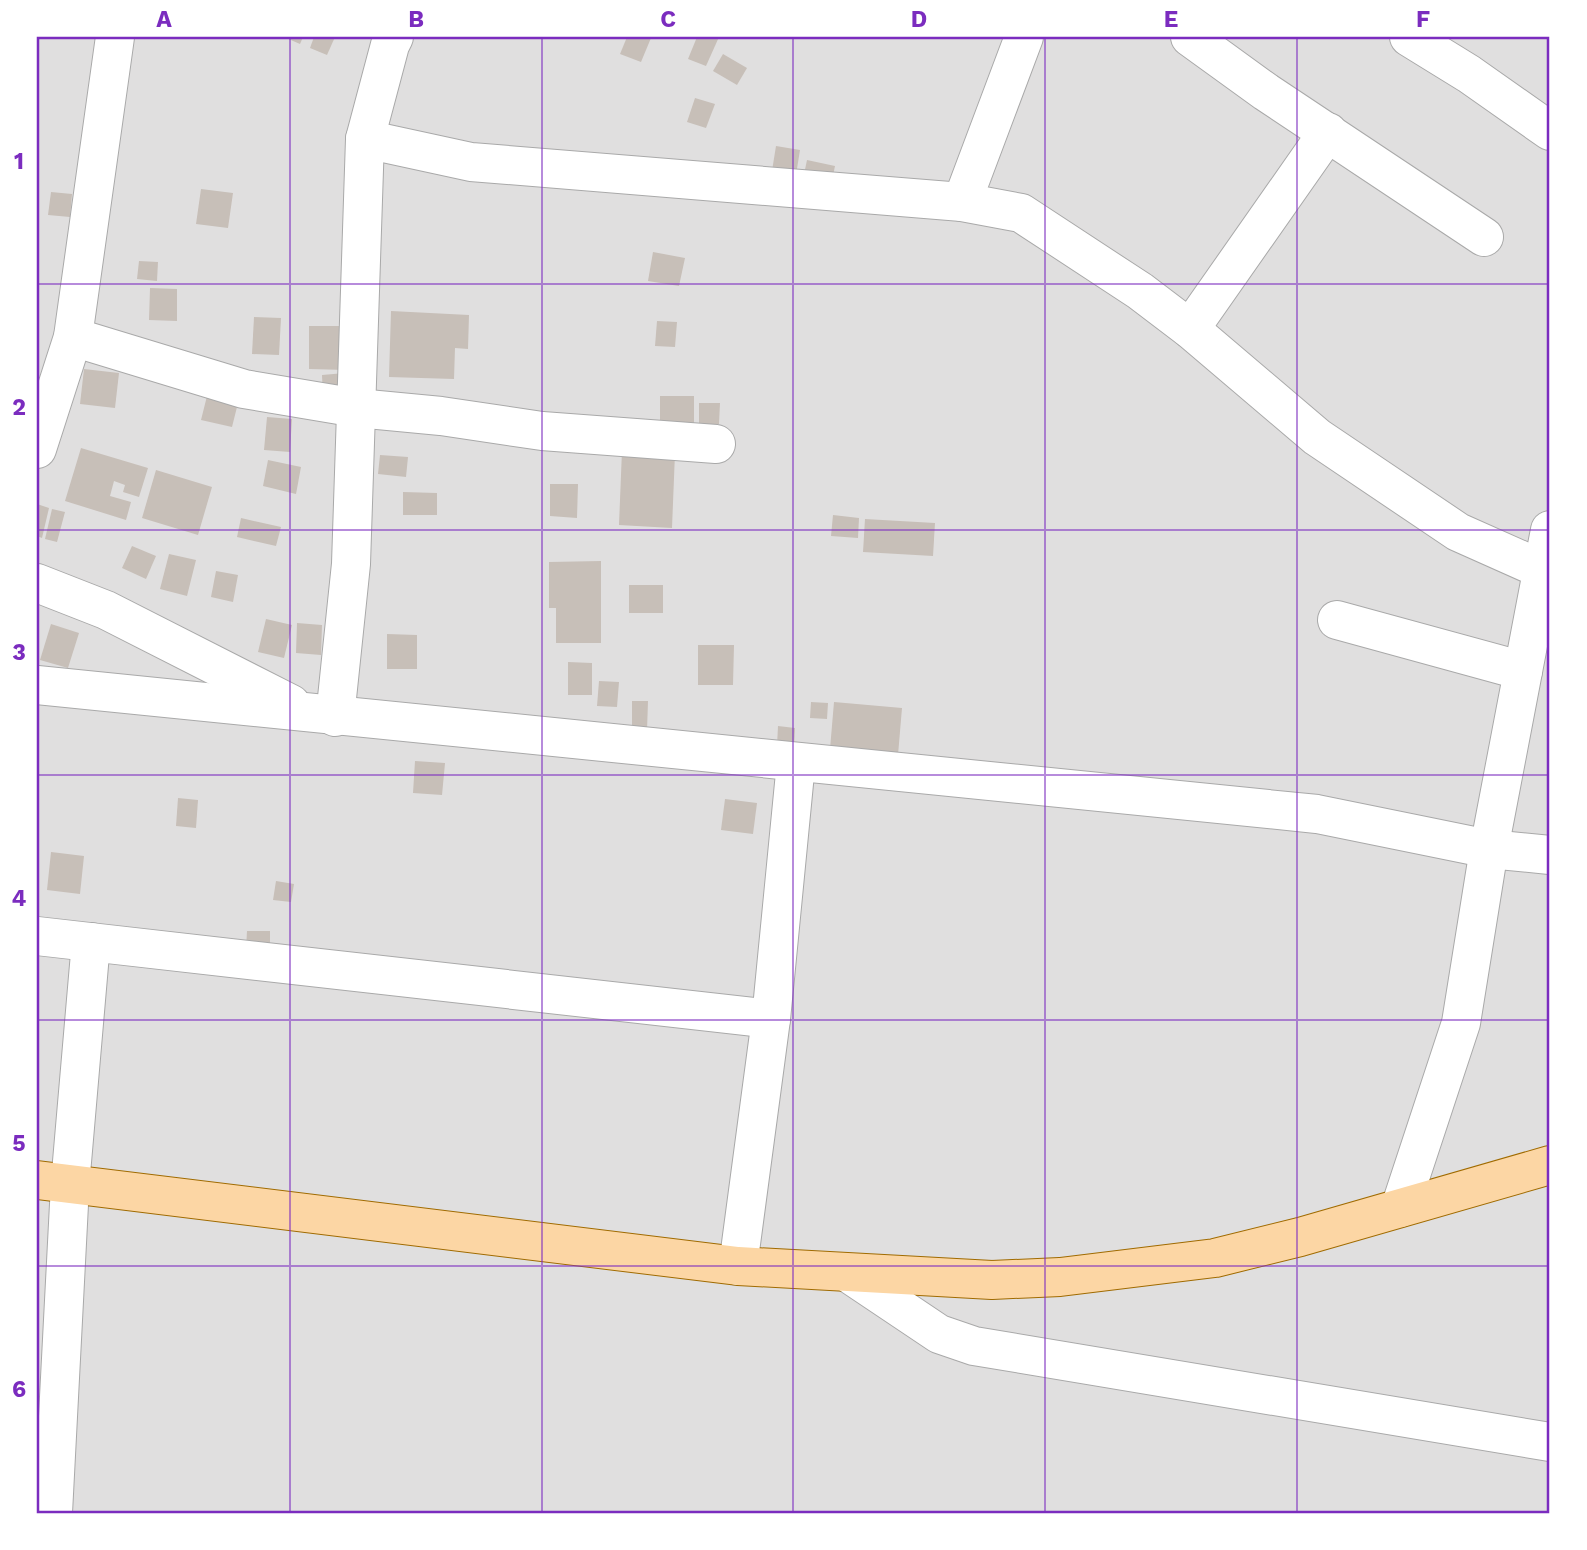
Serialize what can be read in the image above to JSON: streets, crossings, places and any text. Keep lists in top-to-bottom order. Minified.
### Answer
{"grid":{"columns":["A","B","C","D","E","F"],"rows":["1","2","3","4","5","6"]}}
